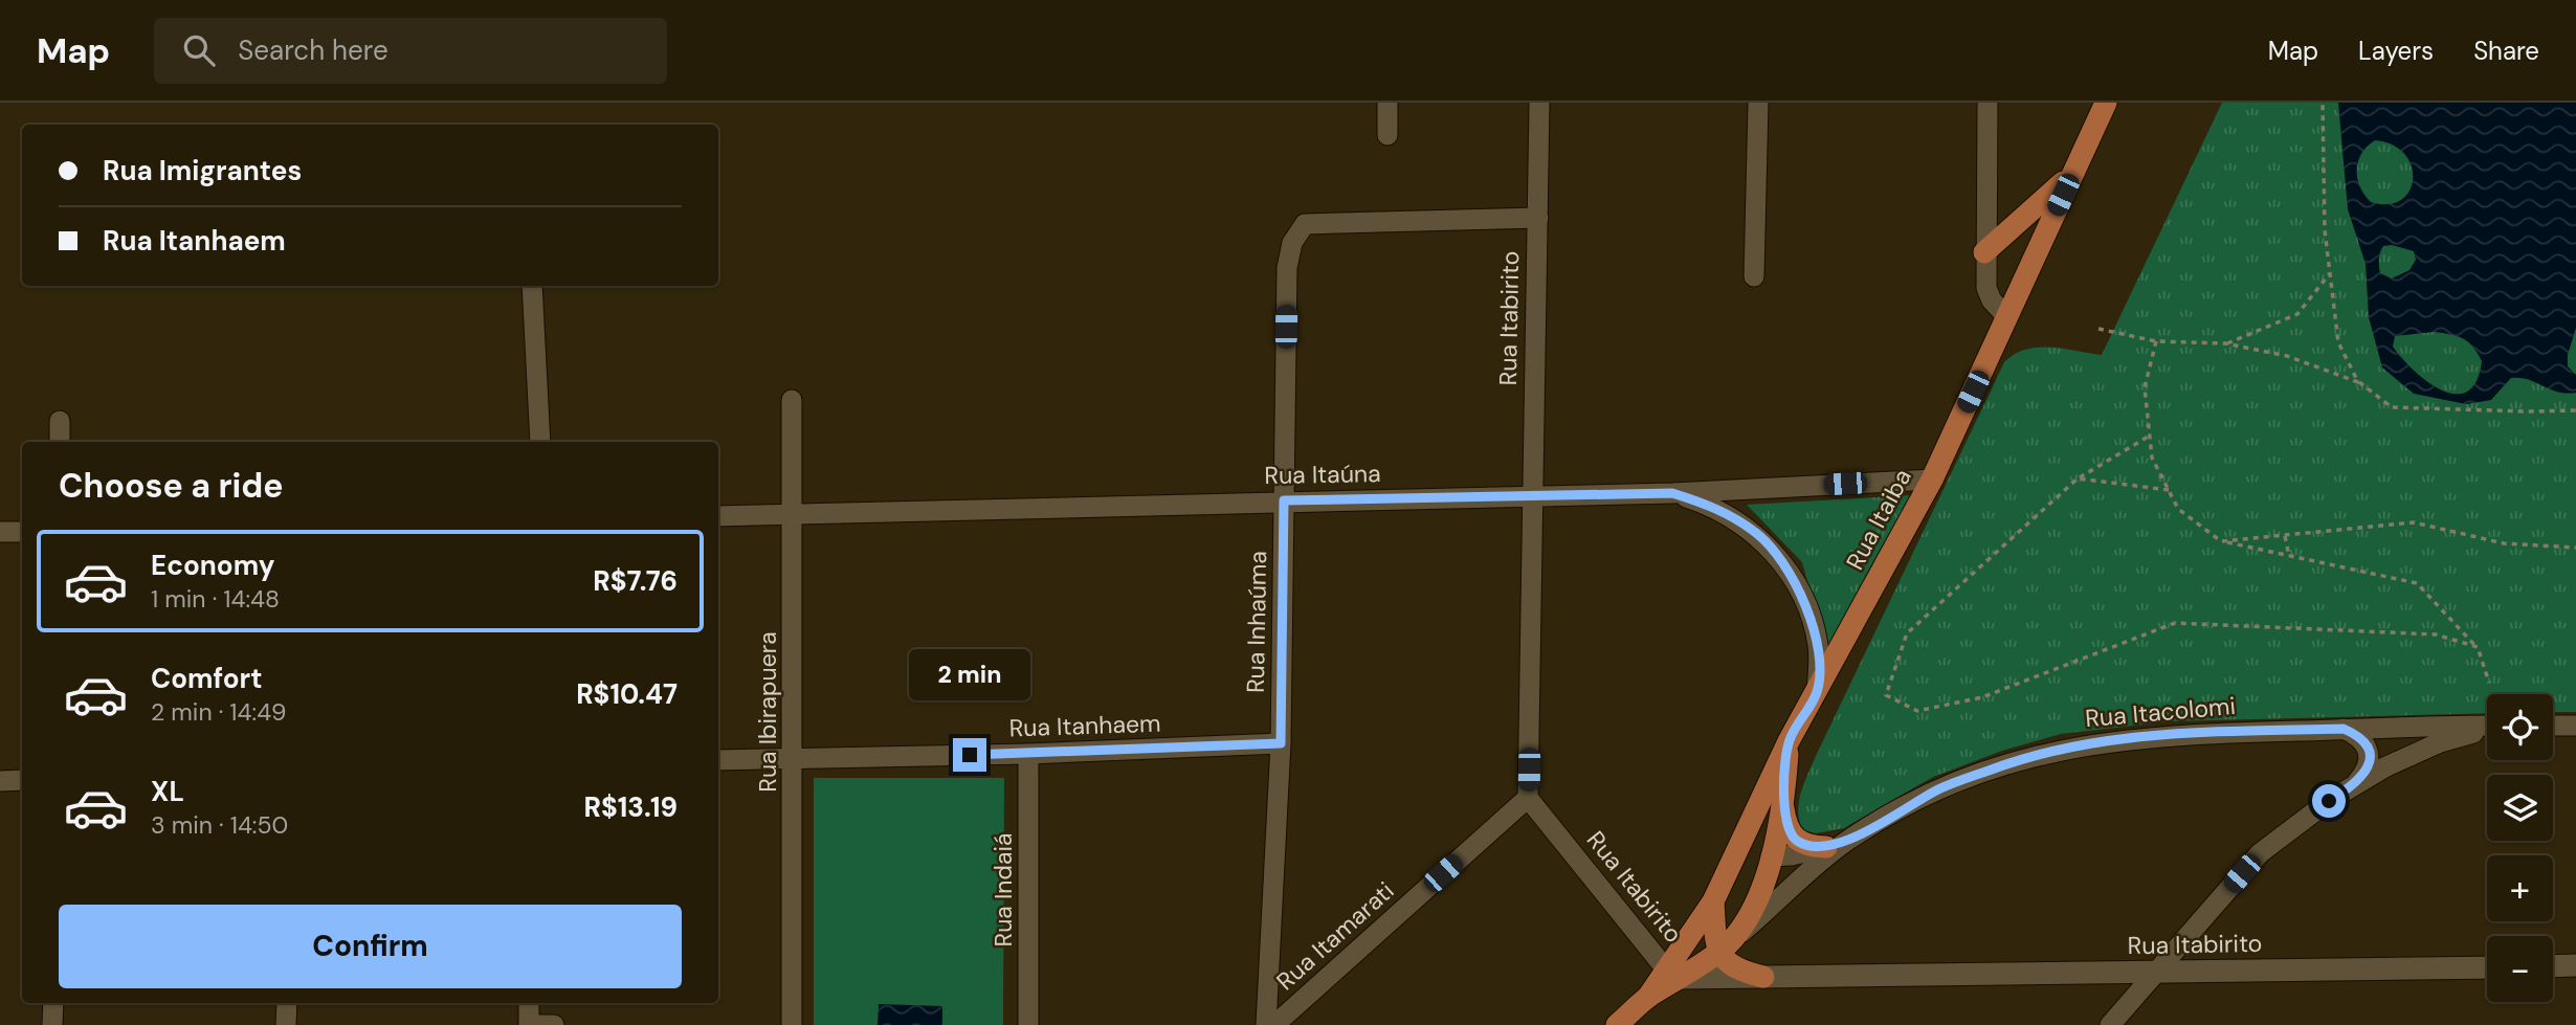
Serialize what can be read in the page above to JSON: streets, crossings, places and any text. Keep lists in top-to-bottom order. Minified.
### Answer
{"streets":{"main road":["Rua Itaiba"],"street":["Rua Itabirito","Rua Itaúna","Rua Inhaúma","Rua Ibirapuera","Rua Itacolomi","Rua Itanhaem","Rua Indaiá","Rua Itamarati"]},"crossings":[["Rua Itabirito","Rua Itaúna"],["Rua Itabirito","Rua Itaiba"],["Rua Itabirito","Rua Inhaúma"],["Rua Itabirito","Rua Itamarati"],["Rua Itaúna","Rua Itaiba"],["Rua Itaúna","Rua Inhaúma"],["Rua Itaúna","Rua Ibirapuera"],["Rua Itaiba","Rua Itacolomi"],["Rua Inhaúma","Rua Itanhaem"],["Rua Ibirapuera","Rua Itanhaem"],["Rua Itanhaem","Rua Indaiá"]],"page":{"header":"Map","search":"Search here","nav":["Map","Layers","Share"],"banner":["Rua Imigrantes","Rua Itanhaem"],"heading":"Choose a ride","list":[{"name":"Economy","note":"1 min · 14:48","value":"R$7.76"},{"name":"Comfort","note":"2 min · 14:49","value":"R$10.47"},{"name":"XL","note":"3 min · 14:50","value":"R$13.19"}],"bubble":"2 min","map_buttons":["+","−"],"buttons":"Confirm"}}
